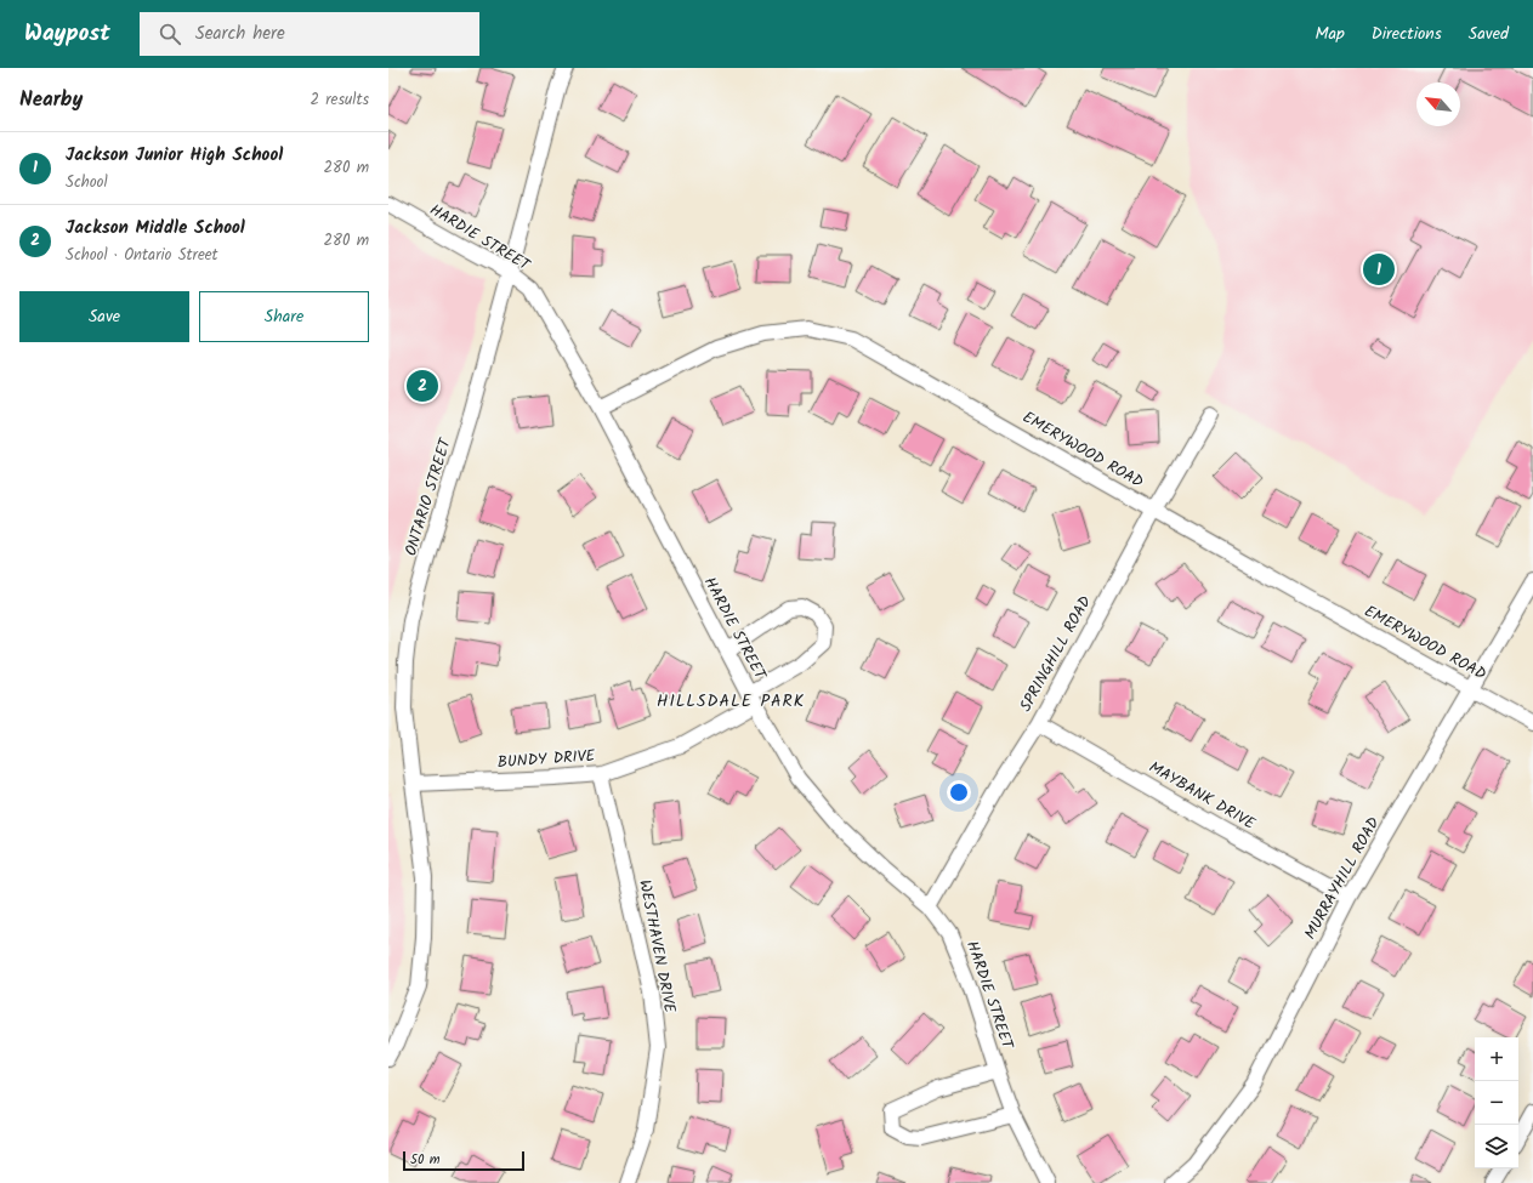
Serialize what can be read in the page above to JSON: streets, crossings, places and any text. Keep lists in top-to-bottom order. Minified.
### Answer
{"streets":{"street":["HARDIE STREET","EMERYWOOD ROAD","ONTARIO STREET","SPRINGHILL ROAD","BUNDY DRIVE","MAYBANK DRIVE","MURRAYHILL ROAD","WESTHAVEN DRIVE"]},"crossings":[["HARDIE STREET","EMERYWOOD ROAD"],["HARDIE STREET","ONTARIO STREET"],["HARDIE STREET","SPRINGHILL ROAD"],["HARDIE STREET","BUNDY DRIVE"],["EMERYWOOD ROAD","SPRINGHILL ROAD"],["EMERYWOOD ROAD","MURRAYHILL ROAD"],["ONTARIO STREET","BUNDY DRIVE"],["SPRINGHILL ROAD","MAYBANK DRIVE"],["BUNDY DRIVE","WESTHAVEN DRIVE"],["MAYBANK DRIVE","MURRAYHILL ROAD"]],"districts":["HILLSDALE PARK"],"scale_bar":"50 m","north":"top left","page":{"header":"Waypost","search":"Search here","nav":["Map","Directions","Saved"],"heading":["Nearby","2 results"],"list":[{"mark":"1","name":"Jackson Junior High School","note":"School","value":"280 m"},{"mark":"2","name":"Jackson Middle School","note":"School · Ontario Street","value":"280 m"}],"pins":["1","2"],"buttons":["Save","Share"],"map_buttons":["+","−"],"scale":"50 m"}}
